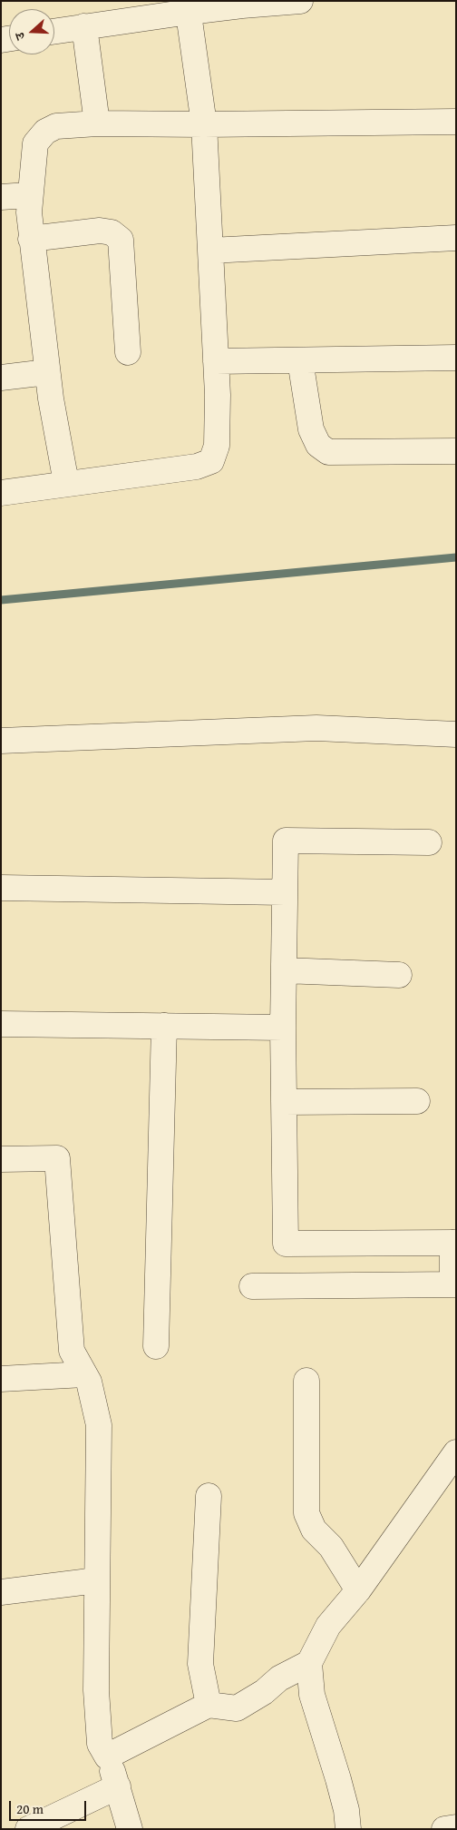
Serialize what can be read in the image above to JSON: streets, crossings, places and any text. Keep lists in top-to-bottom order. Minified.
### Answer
{"scale_bar":"20 m","north":"left"}
